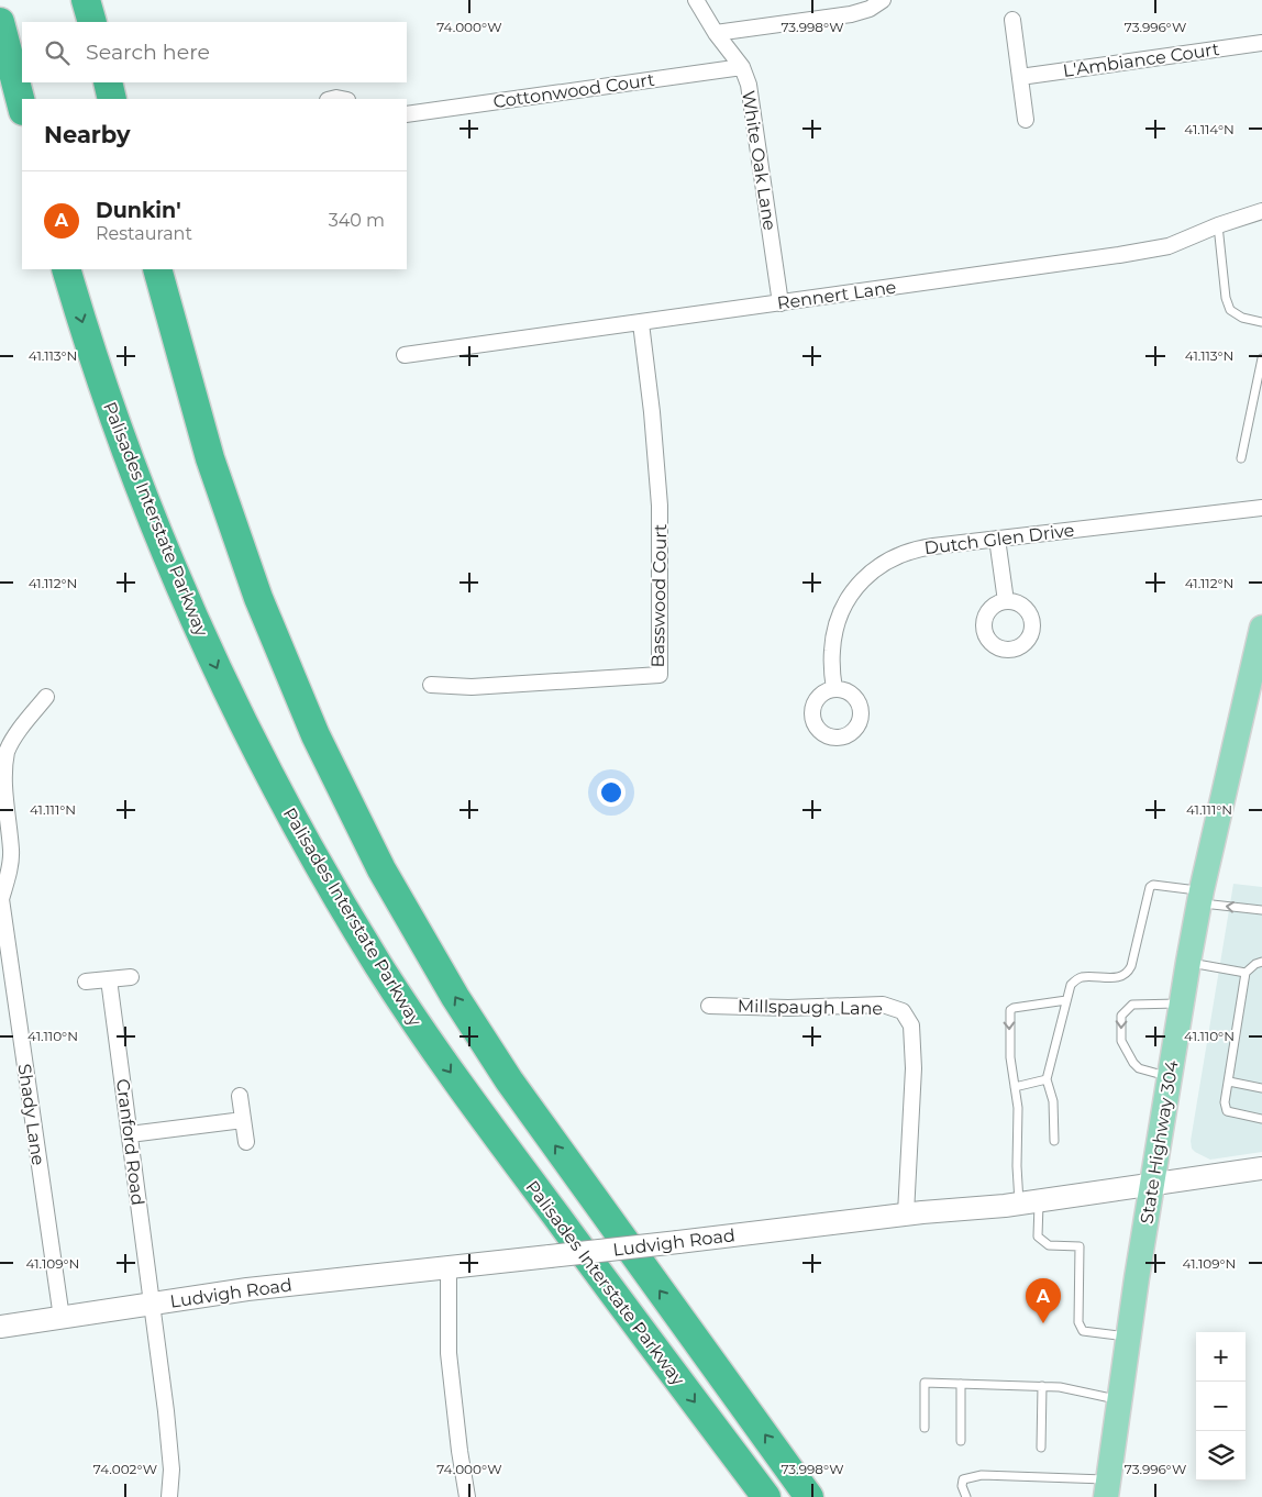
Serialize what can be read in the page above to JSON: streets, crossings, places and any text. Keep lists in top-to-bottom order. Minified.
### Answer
{"streets":{"highway":["Palisades Interstate Parkway"],"main road":["State Highway 304"],"street":["L'Ambiance Court","Cottonwood Court","White Oak Lane","Rennert Lane","Dutch Glen Drive","Basswood Court","Millspaugh Lane","Shady Lane","Cranford Road","Ludvigh Road"]},"crossings":[["Cottonwood Court","White Oak Lane"],["White Oak Lane","Rennert Lane"],["Rennert Lane","Basswood Court"],["Millspaugh Lane","Ludvigh Road"],["Shady Lane","Ludvigh Road"],["Cranford Road","Ludvigh Road"],["State Highway 304","Ludvigh Road"]],"page":{"search":"Search here","heading":"Nearby","list":[{"mark":"A","name":"Dunkin'","note":"Restaurant","value":"340 m"}],"pins":"A","map_buttons":["+","−"]},"coordinates":["74.000°W","73.998°W","73.996°W","41.114°N","41.113°N","41.112°N","41.111°N","41.110°N","41.109°N","74.002°W"]}
